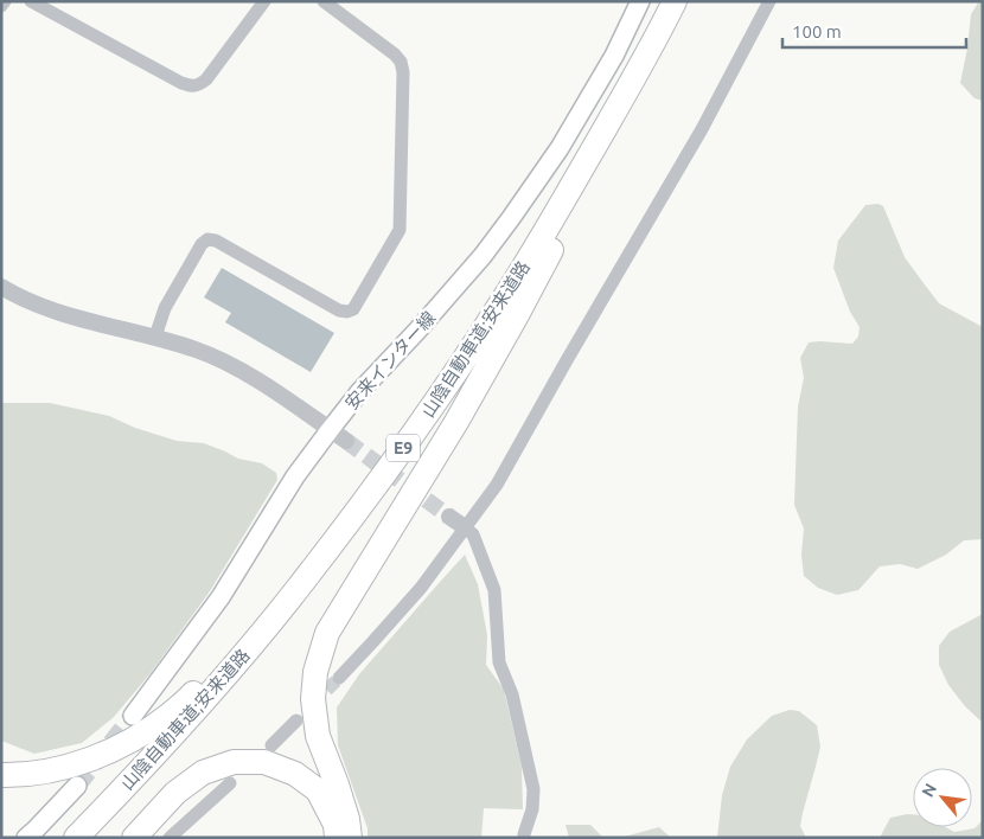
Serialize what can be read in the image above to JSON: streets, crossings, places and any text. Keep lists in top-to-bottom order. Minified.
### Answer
{"streets":{"highway":["山陰自動車道;安来道路","E9"],"main road":["安来インター線"]},"scale_bar":"100 m","north":"top left"}
